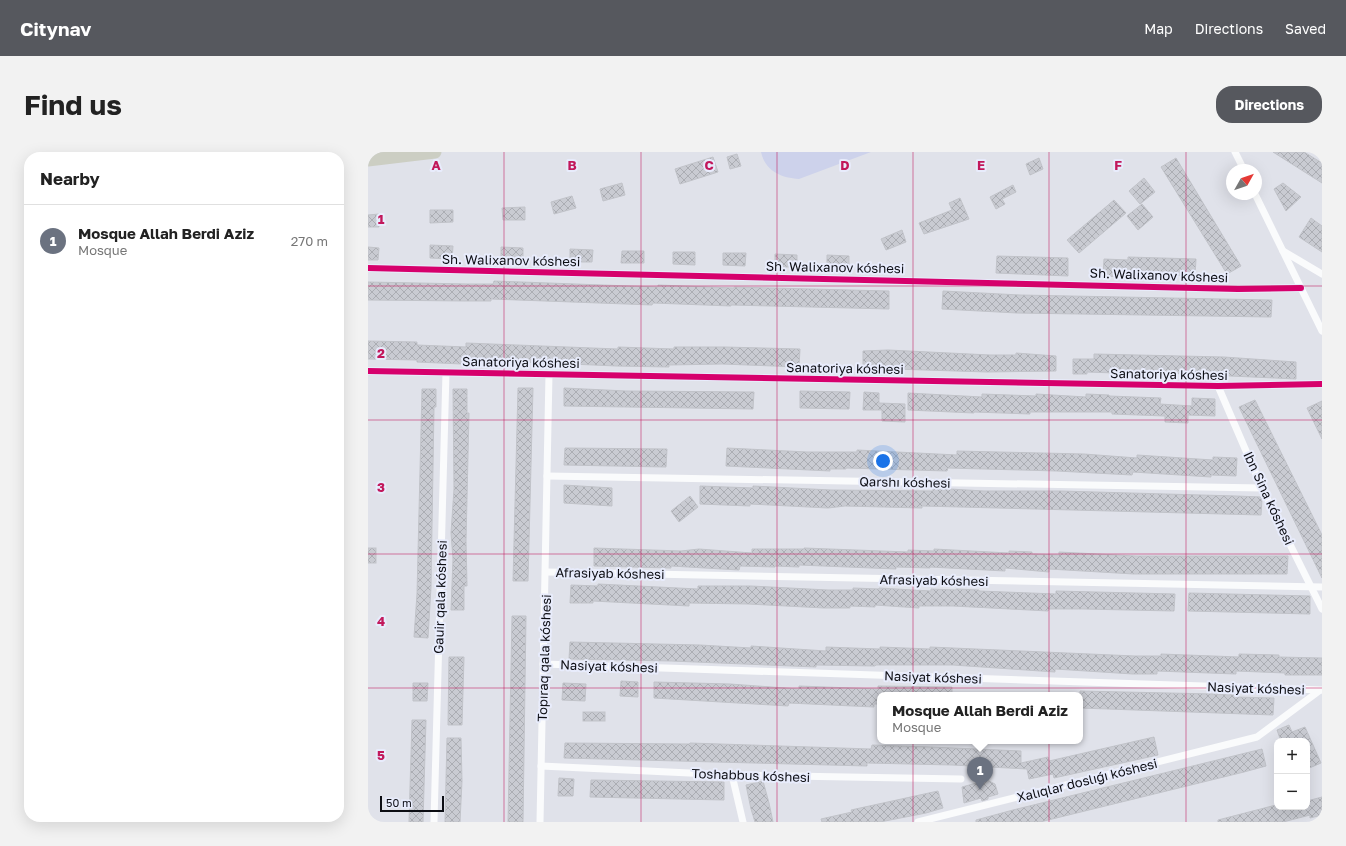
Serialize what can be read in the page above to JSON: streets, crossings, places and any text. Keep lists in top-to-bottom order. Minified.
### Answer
{"streets":{"street":["Sh. Walixanov kóshesi","Sanatoriya kóshesi","Qarshı kóshesi","Ibn Sina kóshesi","Afrasiyab kóshesi","Gauir qala kóshesi","Topıraq qala kóshesi","Nasiyat kóshesi","Toshabbus kóshesi","Xalıqlar doslıǵı kóshesi"]},"crossings":[["Sanatoriya kóshesi","Ibn Sina kóshesi"],["Sanatoriya kóshesi","Gauir qala kóshesi"],["Sanatoriya kóshesi","Topıraq qala kóshesi"],["Qarshı kóshesi","Ibn Sina kóshesi"],["Qarshı kóshesi","Topıraq qala kóshesi"],["Ibn Sina kóshesi","Afrasiyab kóshesi"],["Afrasiyab kóshesi","Topıraq qala kóshesi"],["Topıraq qala kóshesi","Nasiyat kóshesi"],["Topıraq qala kóshesi","Toshabbus kóshesi"],["Nasiyat kóshesi","Xalıqlar doslıǵı kóshesi"]],"scale_bar":"50 m","north":"top right","page":{"header":"Citynav","nav":["Map","Directions","Saved"],"buttons":"Directions","title":"Find us","heading":"Nearby","list":[{"mark":"1","name":"Mosque Allah Berdi Aziz","note":"Mosque","value":"270 m"}],"popup":["Mosque Allah Berdi Aziz","Mosque"],"map_buttons":["+","−"],"pins":"1","scale":"50 m"},"grid":{"columns":["A","B","C","D","E","F"],"rows":["1","2","3","4","5"]}}
